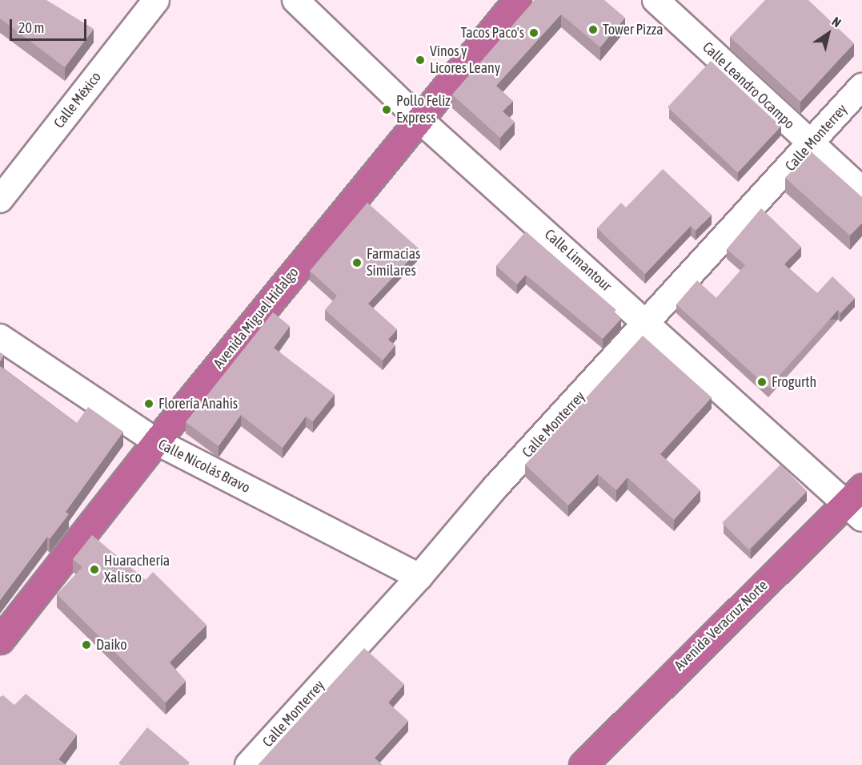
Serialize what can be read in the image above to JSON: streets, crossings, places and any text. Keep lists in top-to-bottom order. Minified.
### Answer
{"streets":{"highway":["Avenida Miguel Hidalgo","Avenida Veracruz Norte"],"street":["Calle Leandro Ocampo","Calle México","Calle Monterrey","Calle Limantour","Calle Nicolás Bravo"]},"crossings":[["Calle Leandro Ocampo","Calle Monterrey"],["Calle Monterrey","Calle Limantour"],["Calle Monterrey","Calle Nicolás Bravo"],["Calle Limantour","Avenida Miguel Hidalgo"],["Calle Limantour","Avenida Veracruz Norte"],["Avenida Miguel Hidalgo","Calle Nicolás Bravo"]],"places":["Tower Pizza","Tacos Paco's","Vinos y Licores Leany","Pollo Feliz Express","Farmacias Similares","Frogurth","Florería Anahis","Huarachería Xalisco","Daiko"],"scale_bar":"20 m","north":"top right"}
